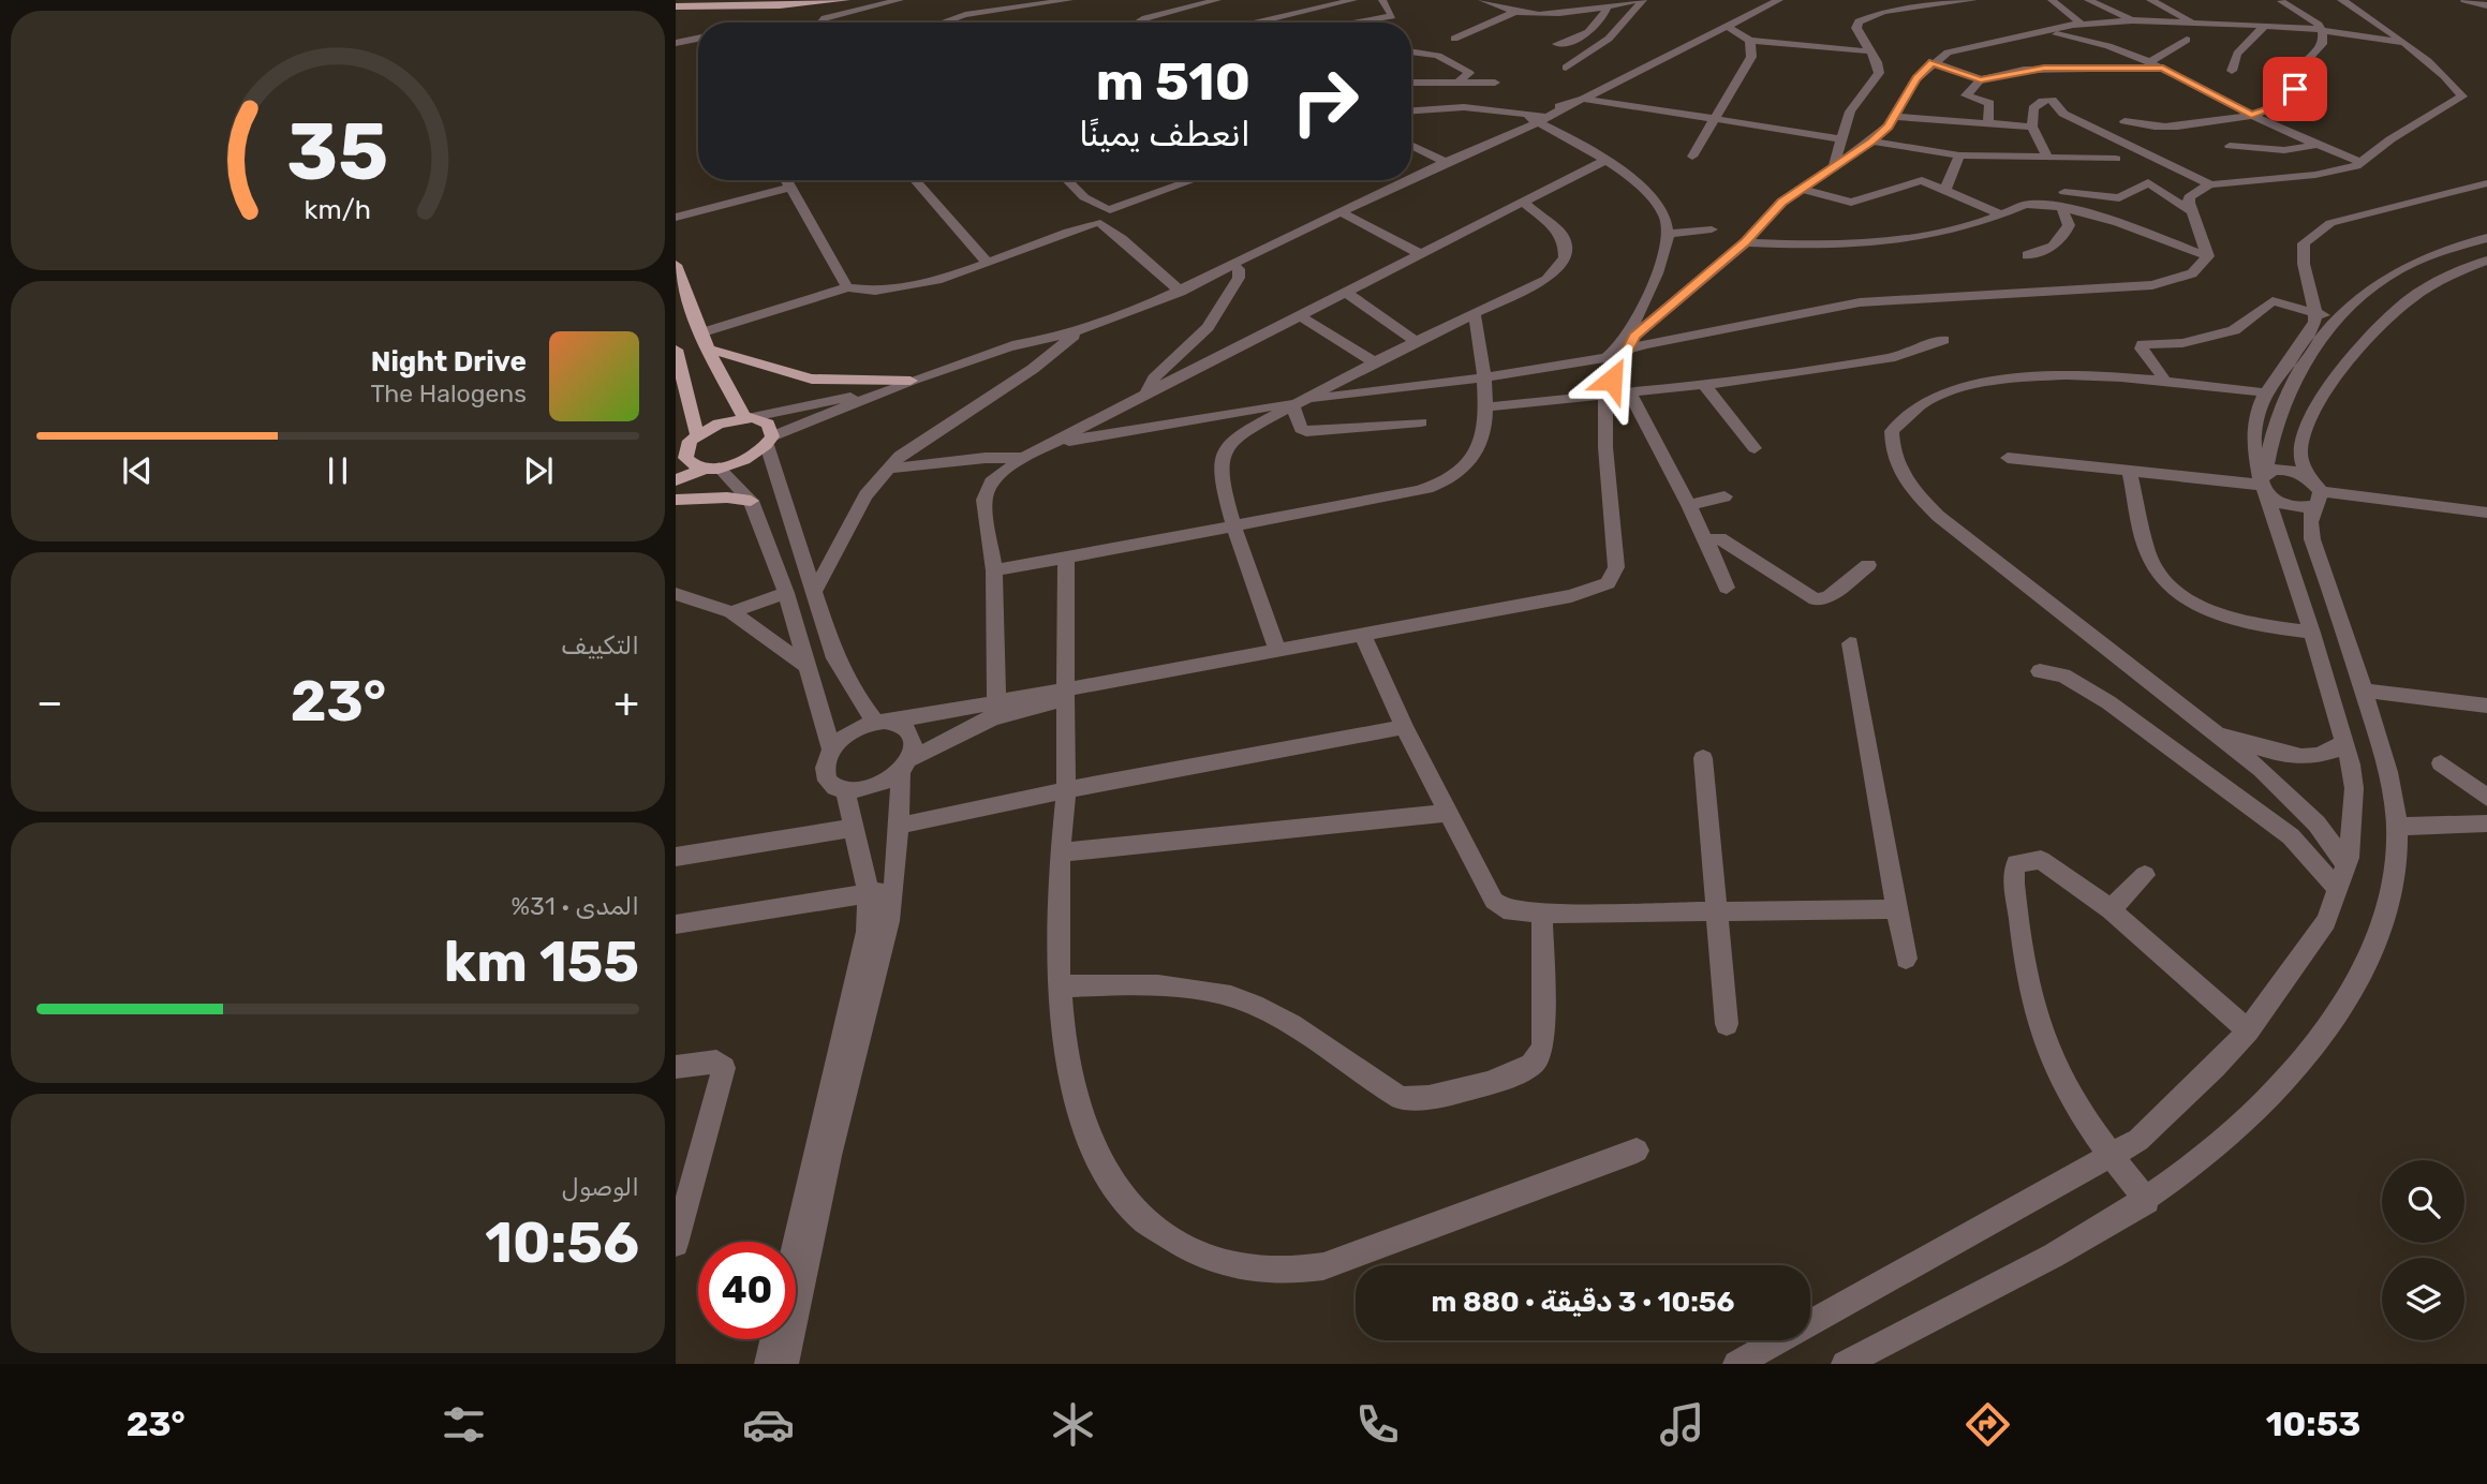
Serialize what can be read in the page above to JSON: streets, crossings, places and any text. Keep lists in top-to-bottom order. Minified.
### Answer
{"page":{"turn":["510 m","انعطف يمينًا"],"song":["Night Drive","The Halogens"],"tile":["التكييف",["المدى · 31%","155 km"],["الوصول","10:56"]],"heat":["−","23°","+"],"limit":"40","trip":"10:56 · 3 دقيقة · 880 m","tabs":["10:53","23°"],"gauge":["35","km/h"]}}
